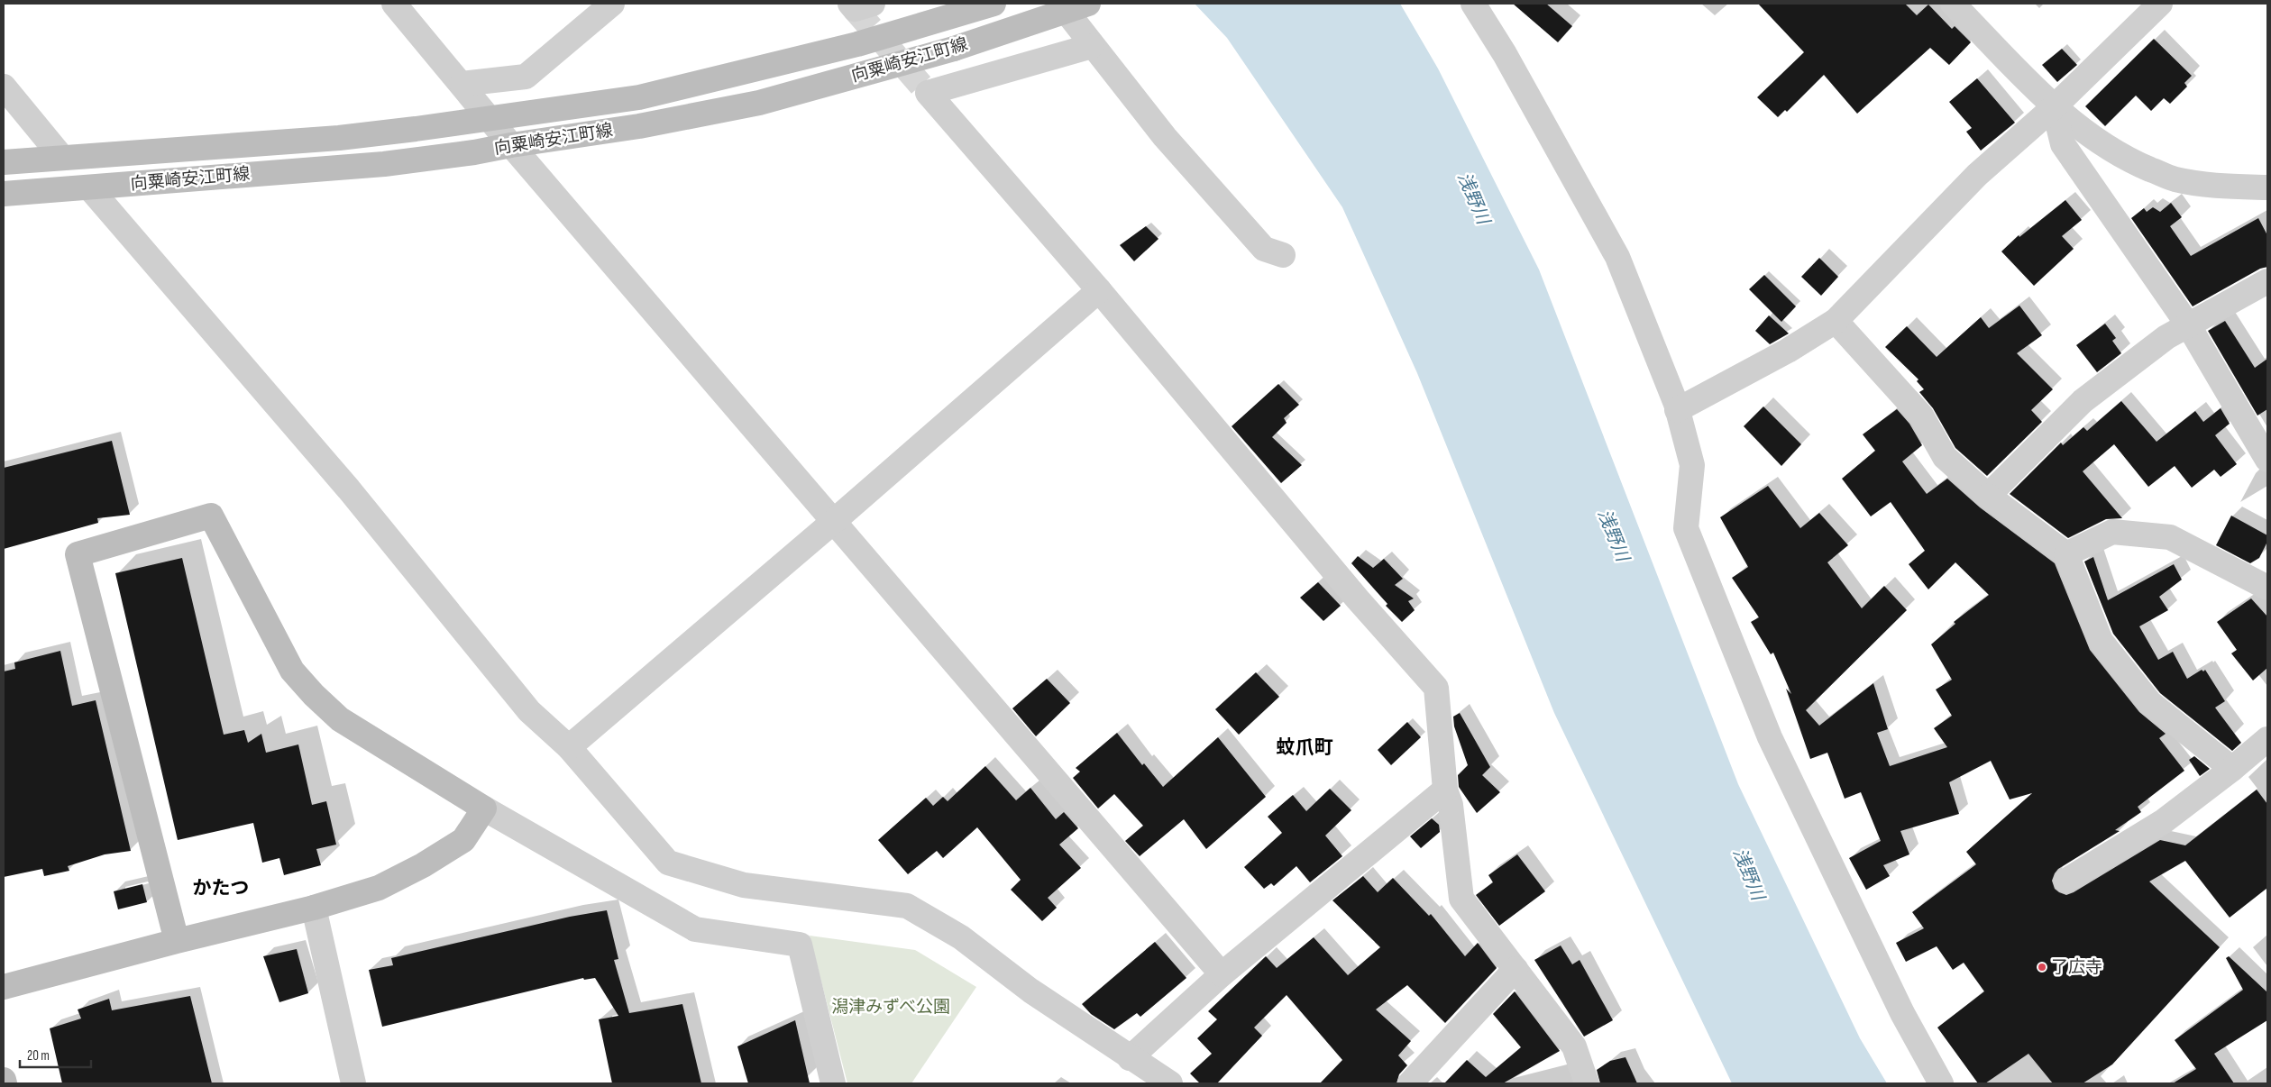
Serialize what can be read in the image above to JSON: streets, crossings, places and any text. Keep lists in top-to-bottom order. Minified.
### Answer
{"streets":{"main road":["向粟崎安江町線"]},"districts":["蚊爪町","かたつ"],"water":["浅野川"],"parks":["潟津みずべ公園"],"places":["了広寺"],"scale_bar":"20 m"}
